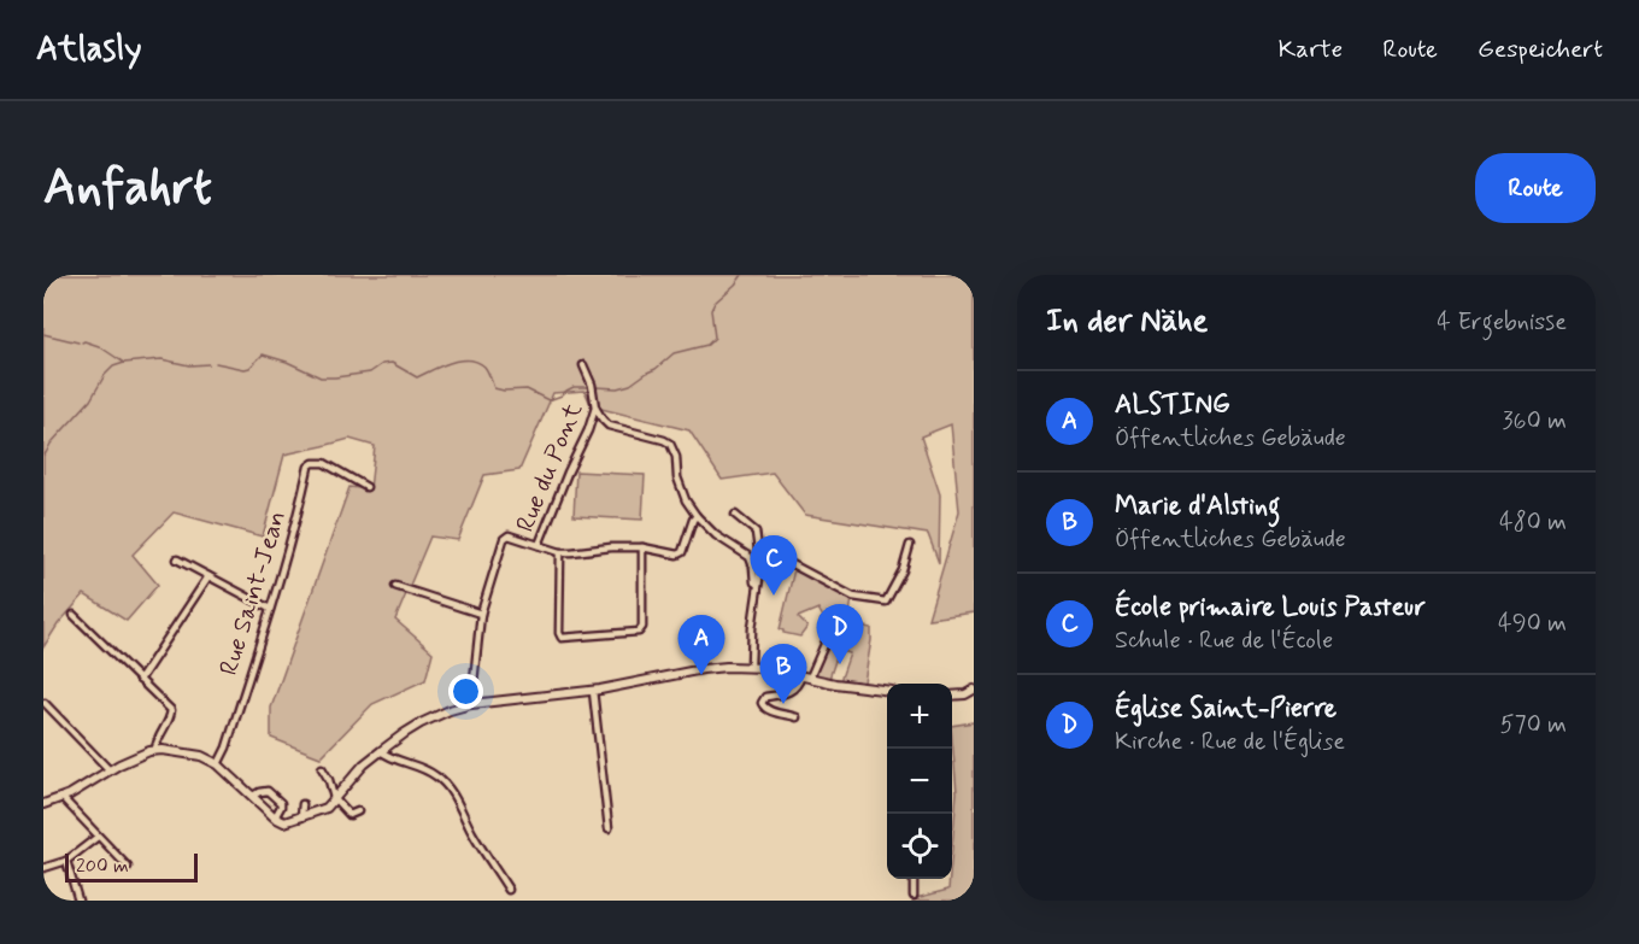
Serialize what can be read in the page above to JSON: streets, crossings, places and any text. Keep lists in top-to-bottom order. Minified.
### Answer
{"streets":{"street":["Rue du Pont","Rue Saint-Jean"]},"scale_bar":"200 m","page":{"header":"Atlasly","nav":["Karte","Route","Gespeichert"],"buttons":"Route","title":"Anfahrt","heading":["In der Nähe","4 Ergebnisse"],"list":[{"mark":"A","name":"ALSTING","note":"Öffentliches Gebäude","value":"360 m"},{"mark":"B","name":"Marie d'Alsting","note":"Öffentliches Gebäude","value":"480 m"},{"mark":"C","name":"École primaire Louis Pasteur","note":"Schule · Rue de l'École","value":"490 m"},{"mark":"D","name":"Église Saint-Pierre","note":"Kirche · Rue de l'Église","value":"570 m"}],"pins":["C","D","A","B"],"map_buttons":["+","−"],"scale":"200 m"}}
